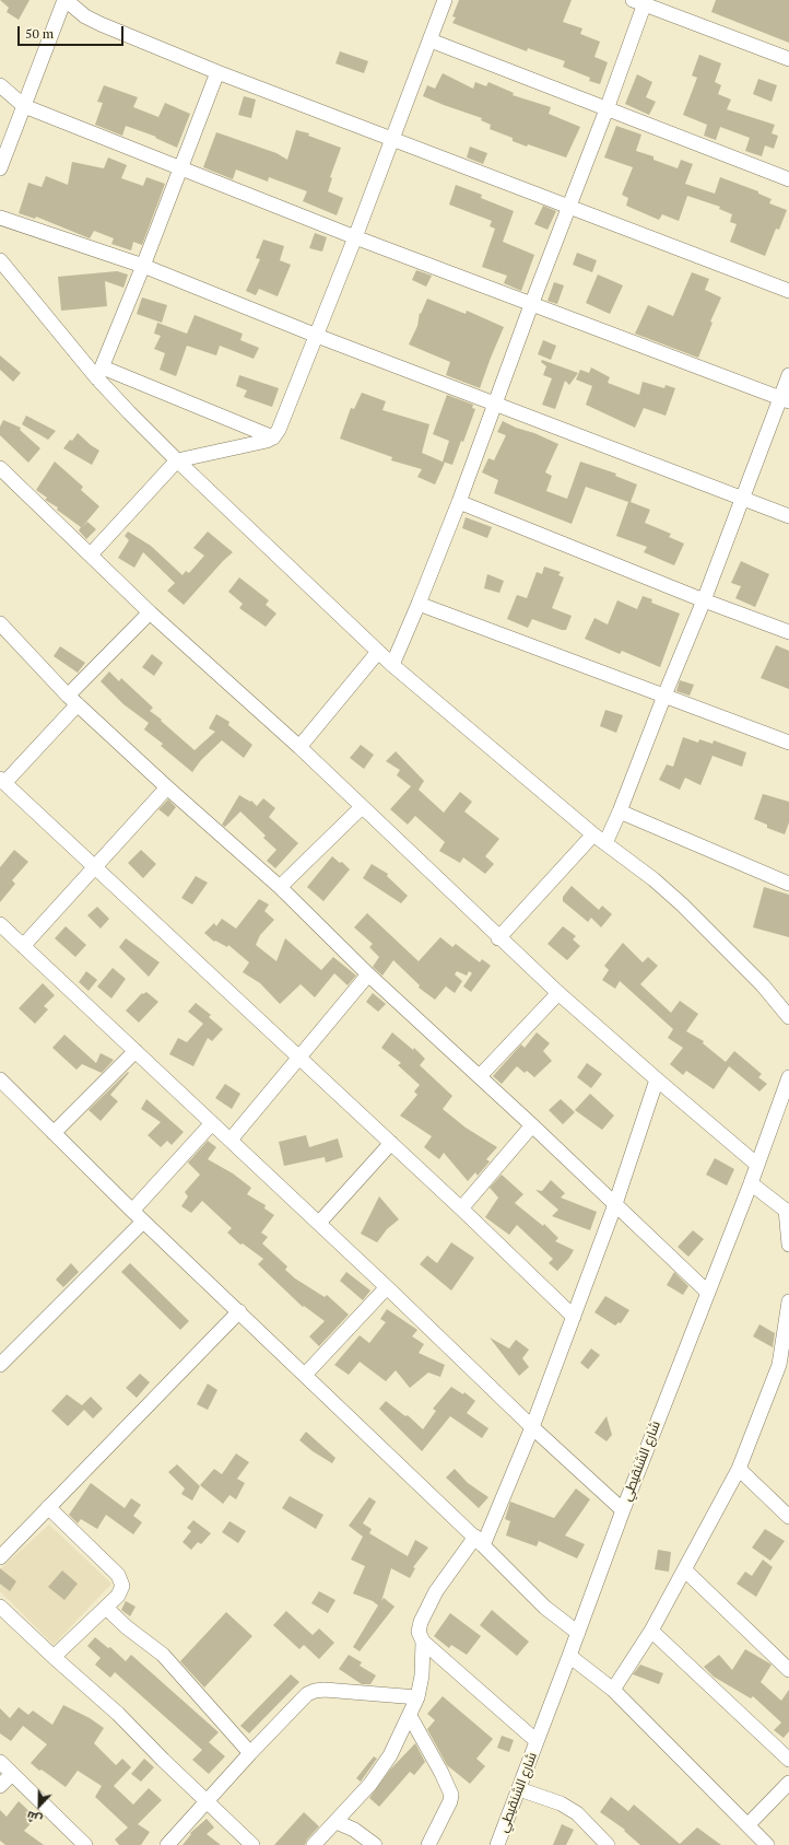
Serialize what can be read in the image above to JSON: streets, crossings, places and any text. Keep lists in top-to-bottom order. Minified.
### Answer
{"streets":{"street":["شارع الشنقيطي"]},"scale_bar":"50 m","north":"bottom"}
